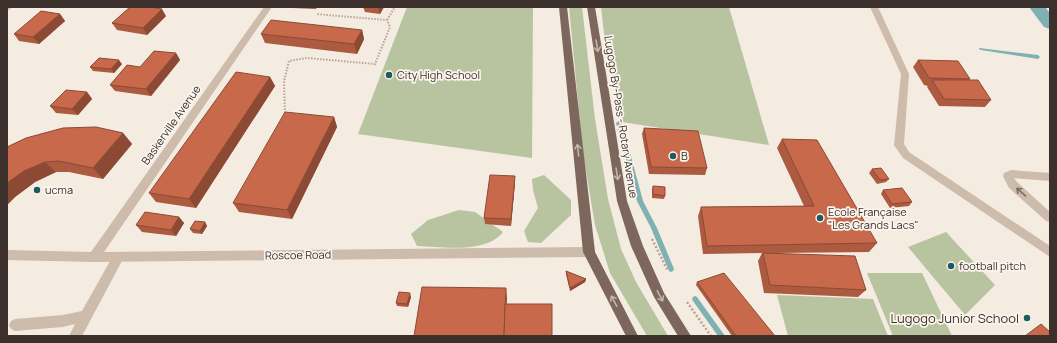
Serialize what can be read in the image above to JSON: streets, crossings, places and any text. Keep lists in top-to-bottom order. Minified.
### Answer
{"streets":{"main road":["Lugogo By-Pass - Rotary Avenue"],"street":["Baskerville Avenue","Roscoe Road"]},"crossings":[["Baskerville Avenue","Roscoe Road"]],"places":["City High School","B","ucma","Ecole Française \"Les Grands Lacs\"","football pitch","Lugogo Junior School"]}
